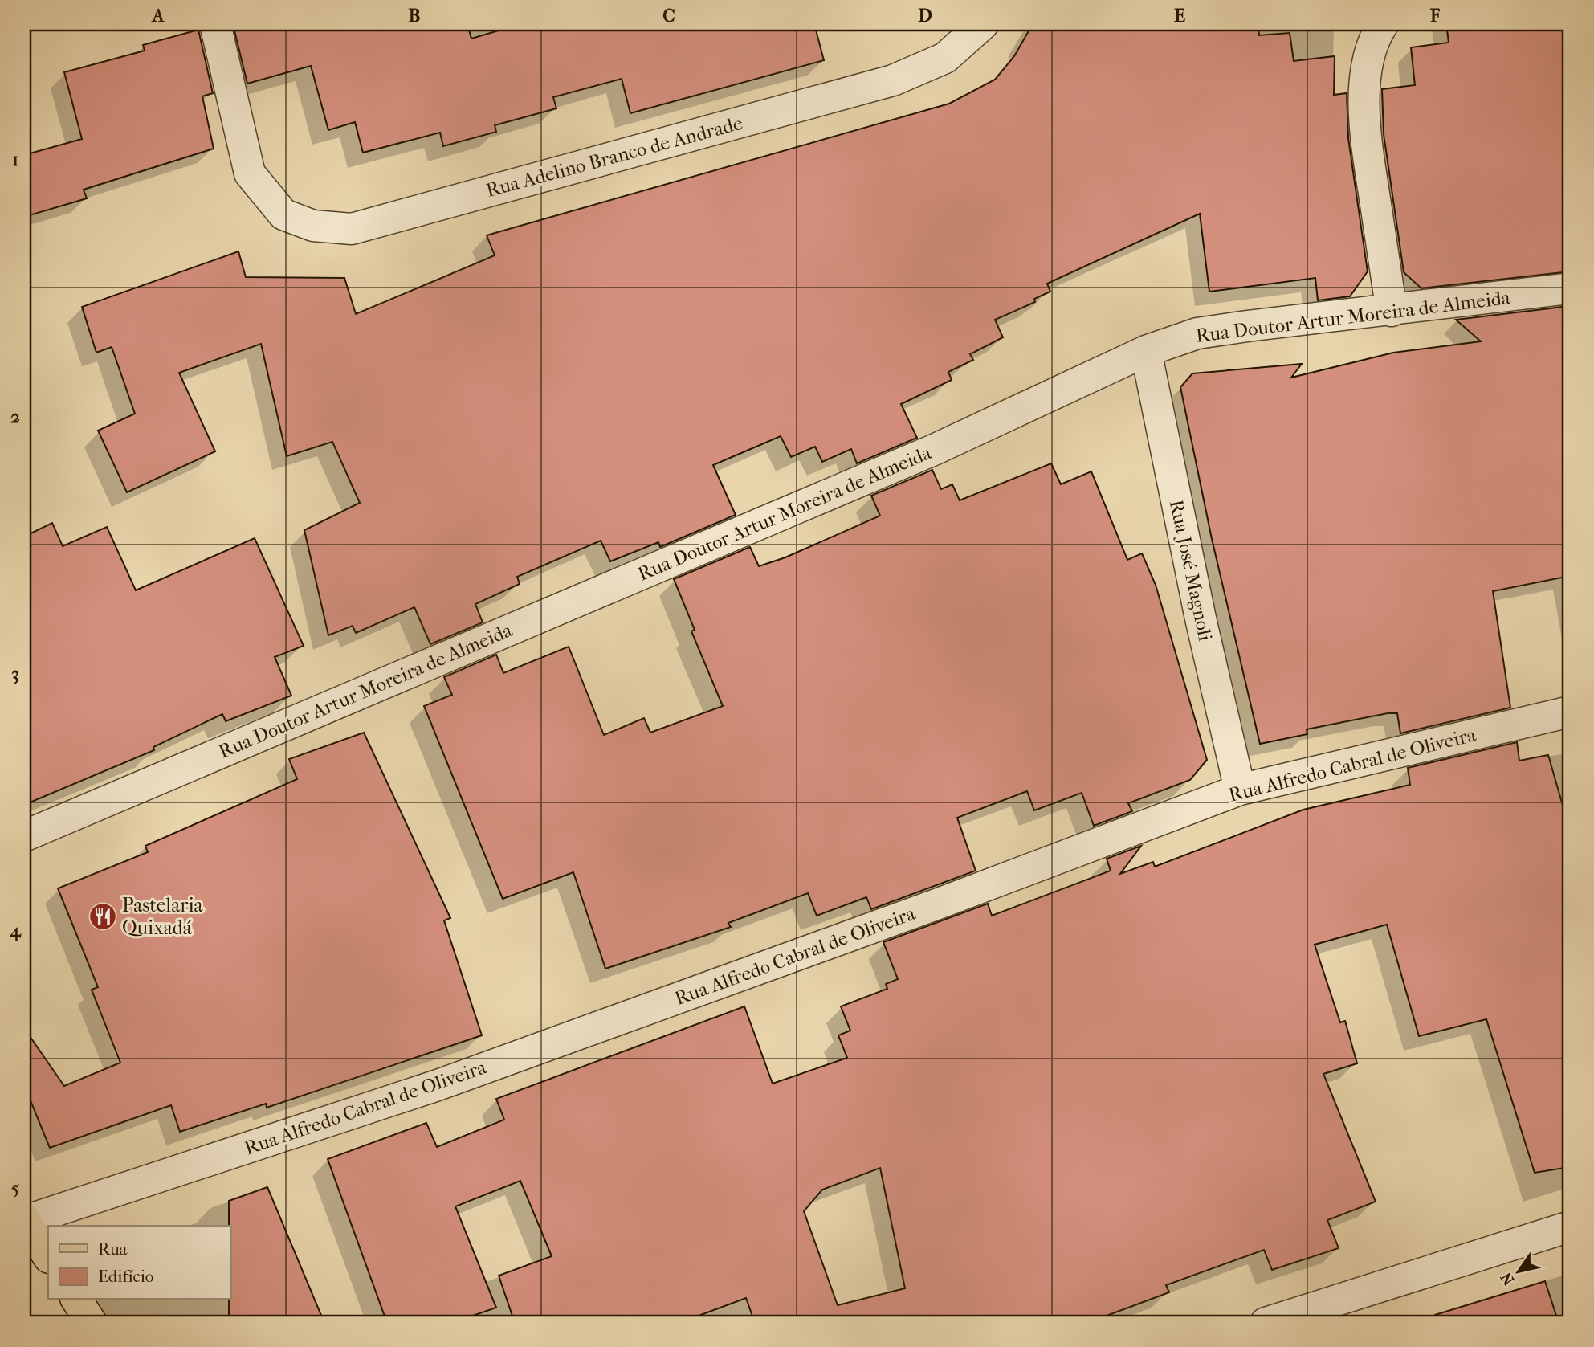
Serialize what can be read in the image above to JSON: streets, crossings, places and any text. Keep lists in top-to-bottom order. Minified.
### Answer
{"streets":{"street":["Rua Adelino Branco de Andrade","Rua Doutor Artur Moreira de Almeida","Rua José Magnoli","Rua Alfredo Cabral de Oliveira"]},"crossings":[["Rua Doutor Artur Moreira de Almeida","Rua José Magnoli"],["Rua José Magnoli","Rua Alfredo Cabral de Oliveira"]],"places":{"restaurant":["Pastelaria Quixadá"]},"legend":["Rua","Edifício"],"north":"bottom left","grid":{"columns":["A","B","C","D","E","F"],"rows":["1","2","3","4","5"]}}
